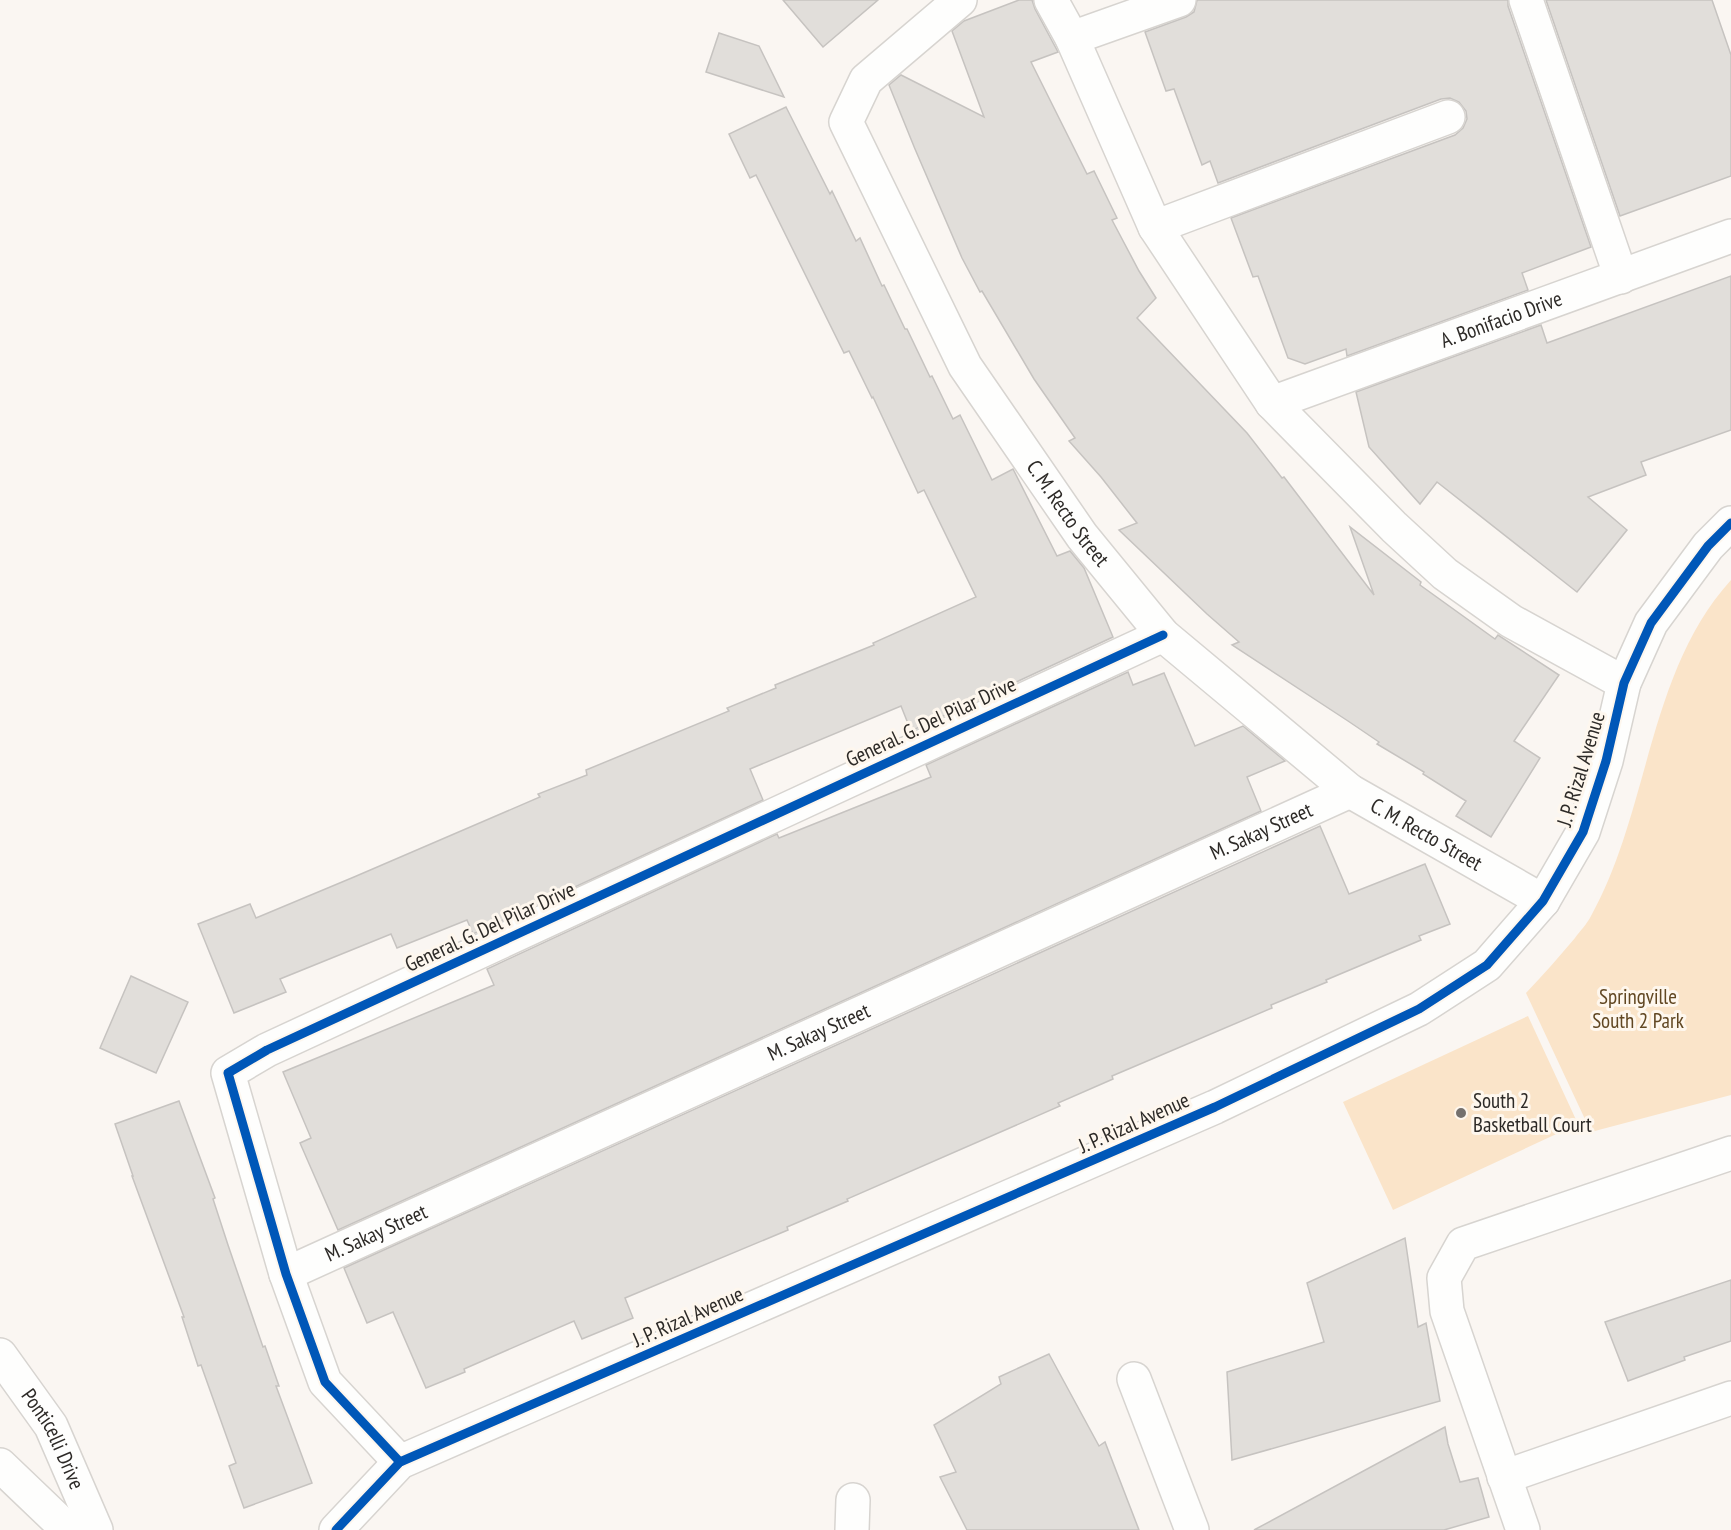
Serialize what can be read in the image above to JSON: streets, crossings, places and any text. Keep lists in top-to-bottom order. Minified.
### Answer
{"streets":{"street":["A. Bonifacio Drive","C. M. Recto Street","General. G. Del Pilar Drive","J. P. Rizal Avenue","M. Sakay Street","Ponticelli Drive"]},"crossings":[["C. M. Recto Street","General. G. Del Pilar Drive"],["C. M. Recto Street","J. P. Rizal Avenue"],["C. M. Recto Street","M. Sakay Street"],["General. G. Del Pilar Drive","J. P. Rizal Avenue"],["General. G. Del Pilar Drive","M. Sakay Street"]],"parks":["Springville South 2 Park"],"places":["South 2 Basketball Court"]}
